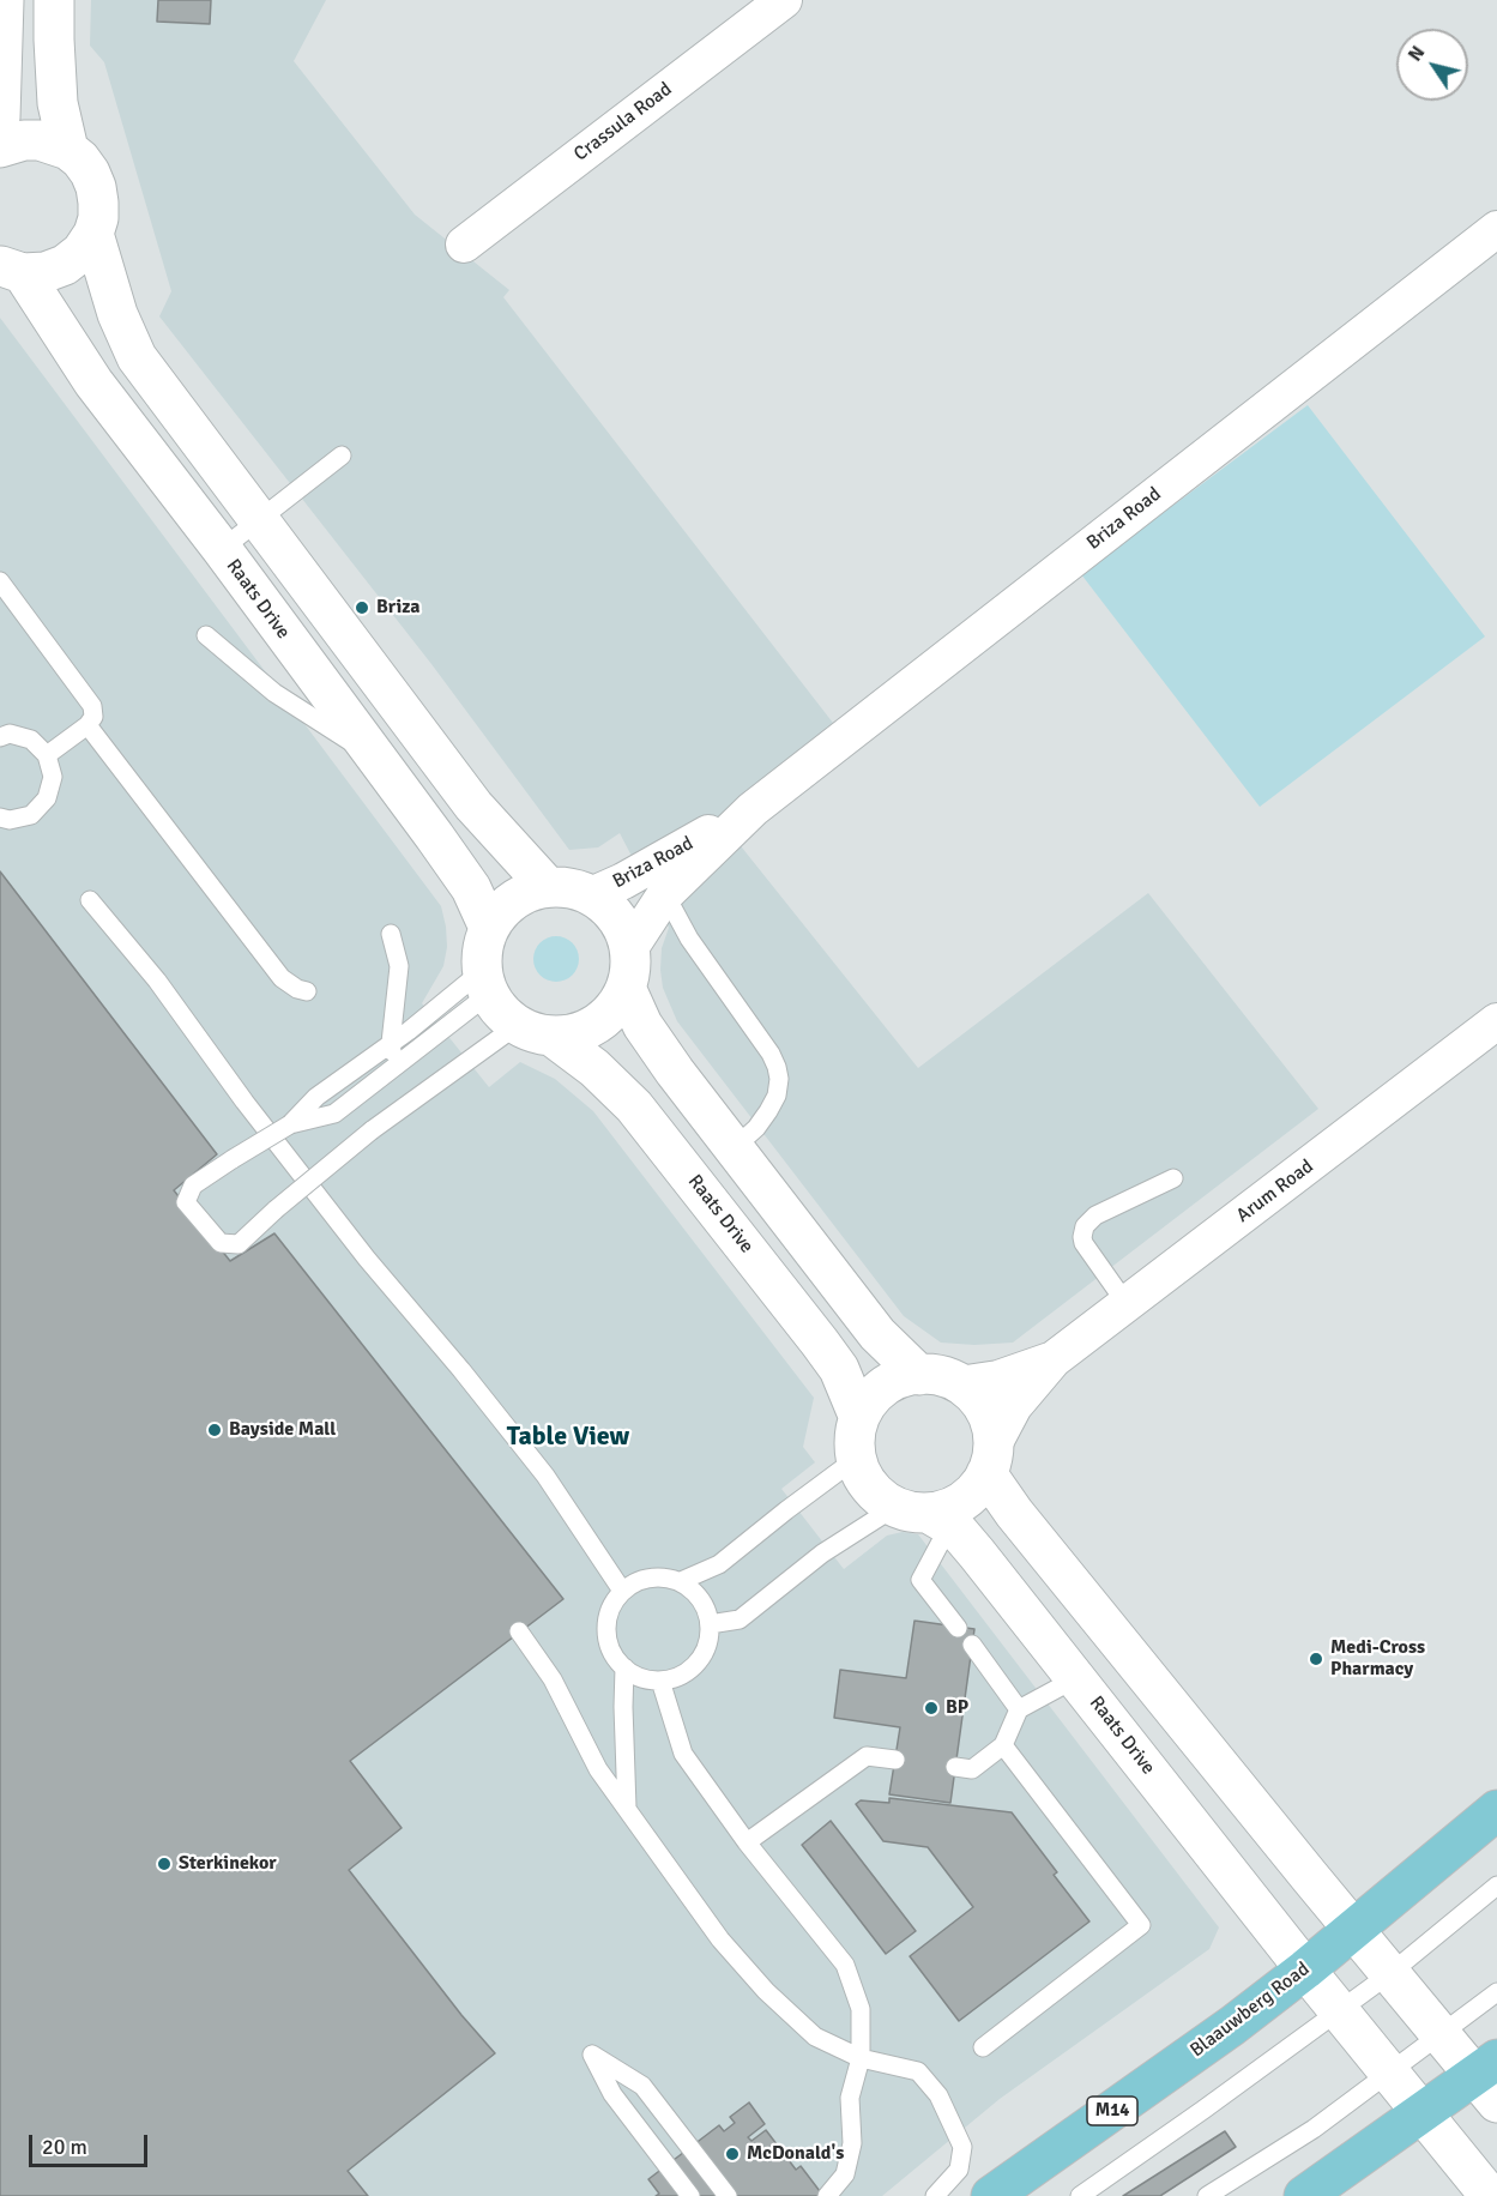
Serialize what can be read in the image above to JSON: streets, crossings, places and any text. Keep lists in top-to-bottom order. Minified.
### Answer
{"streets":{"main road":["Blaauwberg Road","M14"],"street":["Crassula Road","Briza Road","Raats Drive","Arum Road"]},"crossings":[["Briza Road","Raats Drive"],["Raats Drive","Arum Road"],["Raats Drive","Blaauwberg Road"]],"districts":["Table View"],"places":["Briza","Bayside Mall","Medi-Cross Pharmacy","BP","Sterkinekor","McDonald's"],"scale_bar":"20 m","north":"top left"}
